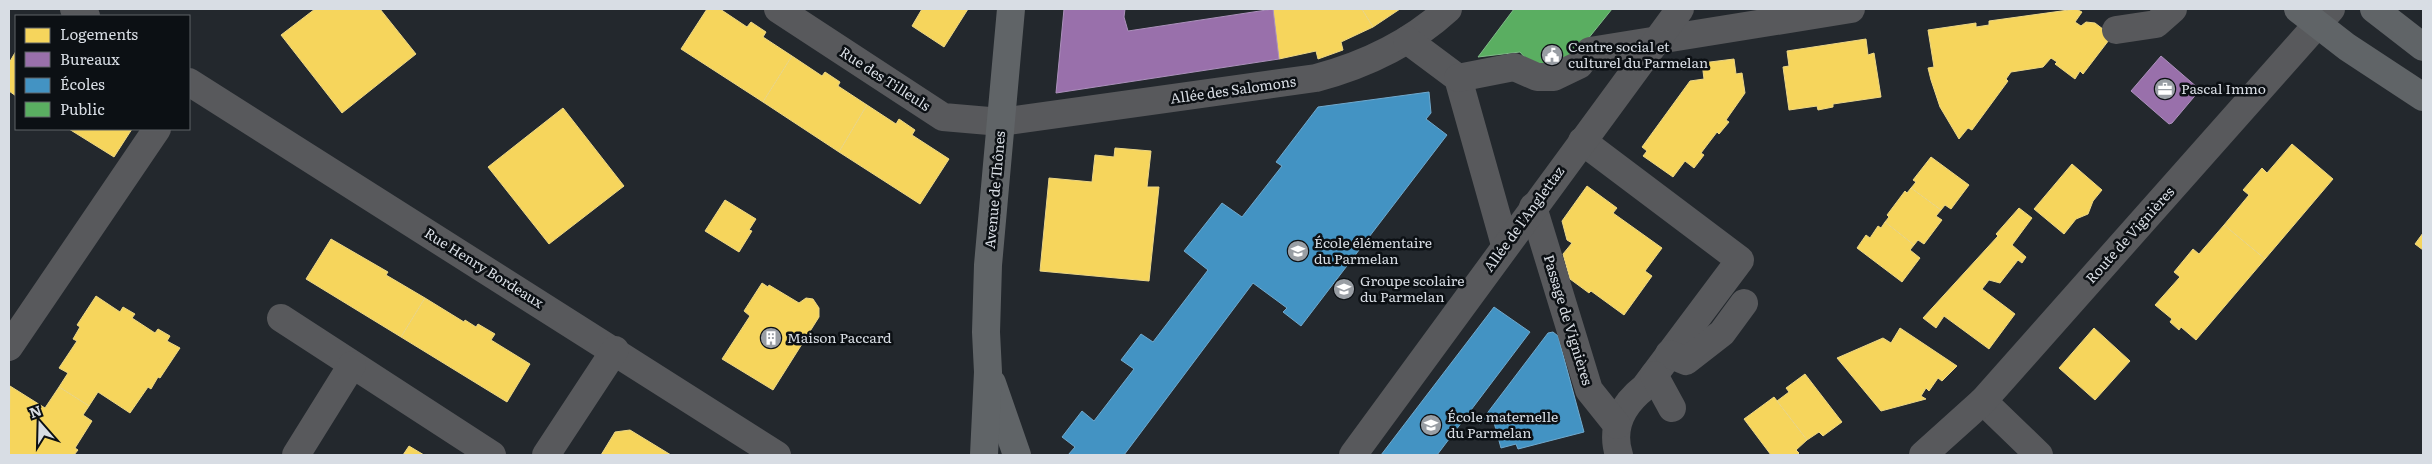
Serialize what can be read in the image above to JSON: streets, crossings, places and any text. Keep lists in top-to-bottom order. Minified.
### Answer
{"streets":{"main road":["Avenue de Thônes"],"street":["Rue des Tilleuls","Allée des Salomons","Allée de l'Anglettaz","Route de Vignières","Rue Henry Bordeaux","Passage de Vignières"]},"crossings":[["Rue des Tilleuls","Allée des Salomons"],["Rue des Tilleuls","Avenue de Thônes"],["Allée des Salomons","Avenue de Thônes"],["Allée de l'Anglettaz","Passage de Vignières"]],"places":{"public building":["Centre social et culturel du Parmelan"],"office":["Pascal Immo"],"school or university":["École élémentaire du Parmelan","Groupe scolaire du Parmelan","École maternelle du Parmelan"],"building":["Maison Paccard"]},"legend":["Logements","Bureaux","Écoles","Public"],"north":"top"}
